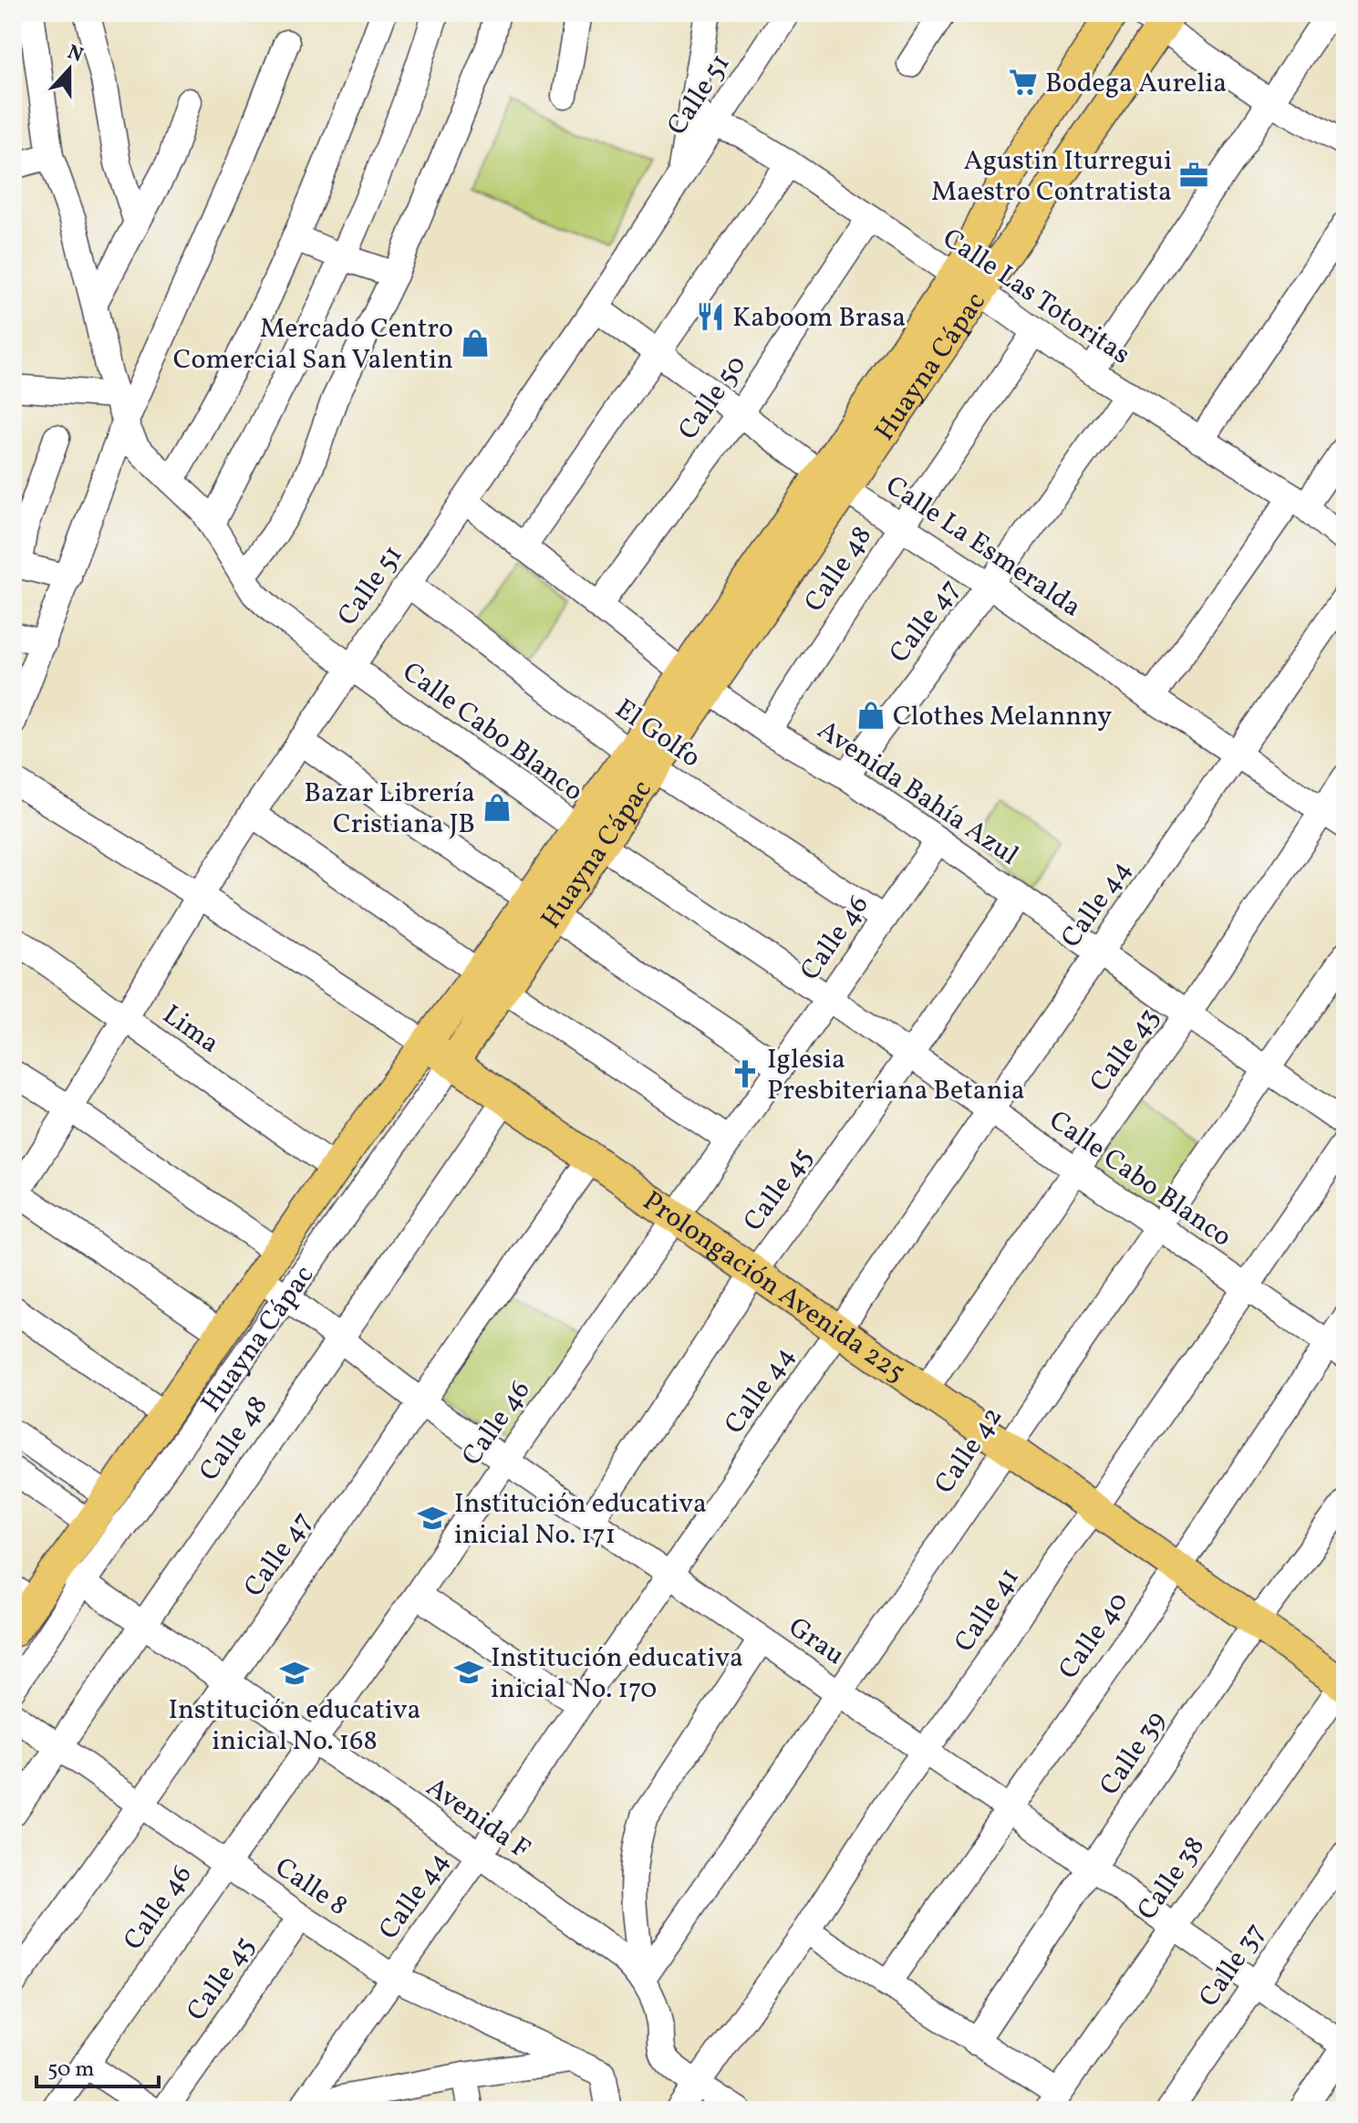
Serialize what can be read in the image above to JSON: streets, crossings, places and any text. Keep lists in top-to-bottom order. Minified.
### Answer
{"streets":{"main road":["Huayna Cápac","Prolongación Avenida 225"],"street":["Calle 51","Calle Las Totoritas","Calle 50","Calle La Esmeralda","Calle 48","Calle 47","Calle Cabo Blanco","El Golfo","Avenida Bahía Azul","Calle 44","Calle 46","Lima","Calle 43","Calle 45","Calle 42","Calle 41","Calle 40","Grau","Calle 39","Avenida F","Calle 38","Calle 8","Calle 37"]},"crossings":[["Calle 51","Calle Las Totoritas"],["Calle 51","Calle La Esmeralda"],["Calle 51","Calle Cabo Blanco"],["Calle 51","El Golfo"],["Calle 51","Avenida Bahía Azul"],["Calle 51","Lima"],["Calle 51","Prolongación Avenida 225"],["Calle Las Totoritas","Huayna Cápac"],["Calle Las Totoritas","Calle 50"],["Calle Las Totoritas","Calle 48"],["Calle Las Totoritas","Calle 47"],["Huayna Cápac","Calle La Esmeralda"],["Huayna Cápac","Calle Cabo Blanco"],["Huayna Cápac","El Golfo"],["Huayna Cápac","Avenida Bahía Azul"],["Huayna Cápac","Lima"],["Huayna Cápac","Prolongación Avenida 225"],["Huayna Cápac","Grau"],["Huayna Cápac","Avenida F"],["Calle 50","Calle La Esmeralda"],["Calle 50","Avenida Bahía Azul"],["Calle La Esmeralda","Calle 48"],["Calle La Esmeralda","Calle 47"],["Calle La Esmeralda","Calle 44"],["Calle La Esmeralda","Calle 43"],["Calle 48","Avenida Bahía Azul"],["Calle 48","Prolongación Avenida 225"],["Calle 48","Grau"],["Calle 48","Avenida F"],["Calle 48","Calle 8"],["Calle 47","Avenida Bahía Azul"],["Calle 47","Prolongación Avenida 225"],["Calle 47","Grau"],["Calle 47","Avenida F"],["Calle 47","Calle 8"],["Calle Cabo Blanco","Calle 44"],["Calle Cabo Blanco","Calle 46"],["Calle Cabo Blanco","Calle 43"],["Calle Cabo Blanco","Calle 45"],["Calle Cabo Blanco","Calle 42"],["Calle Cabo Blanco","Calle 41"],["Calle Cabo Blanco","Calle 40"],["El Golfo","Calle 46"],["Avenida Bahía Azul","Calle 44"],["Avenida Bahía Azul","Calle 46"],["Avenida Bahía Azul","Calle 43"],["Avenida Bahía Azul","Calle 45"],["Avenida Bahía Azul","Calle 42"],["Calle 44","Prolongación Avenida 225"],["Calle 44","Grau"],["Calle 44","Avenida F"],["Calle 44","Calle 8"],["Calle 46","Prolongación Avenida 225"],["Calle 46","Grau"],["Calle 46","Avenida F"],["Calle 46","Calle 8"],["Calle 43","Prolongación Avenida 225"],["Calle 45","Prolongación Avenida 225"],["Calle 45","Grau"],["Calle 45","Calle 8"],["Prolongación Avenida 225","Calle 42"],["Prolongación Avenida 225","Calle 41"],["Prolongación Avenida 225","Calle 40"],["Prolongación Avenida 225","Calle 39"],["Prolongación Avenida 225","Calle 38"],["Calle 42","Grau"],["Calle 42","Avenida F"],["Calle 41","Grau"],["Calle 41","Avenida F"],["Calle 40","Grau"],["Grau","Calle 39"],["Grau","Calle 38"],["Grau","Calle 37"]],"places":{"supermarket":["Bodega Aurelia"],"office":["Agustin Iturregui Maestro Contratista"],"restaurant":["Kaboom Brasa"],"shop":["Mercado Centro Comercial San Valentin","Clothes Melannny","Bazar Librería Cristiana JB"],"church":["Iglesia Presbiteriana Betania"],"school or university":["Institución educativa inicial No. 171","Institución educativa inicial No. 170","Institución educativa inicial No. 168"]},"scale_bar":"50 m","north":"top"}
